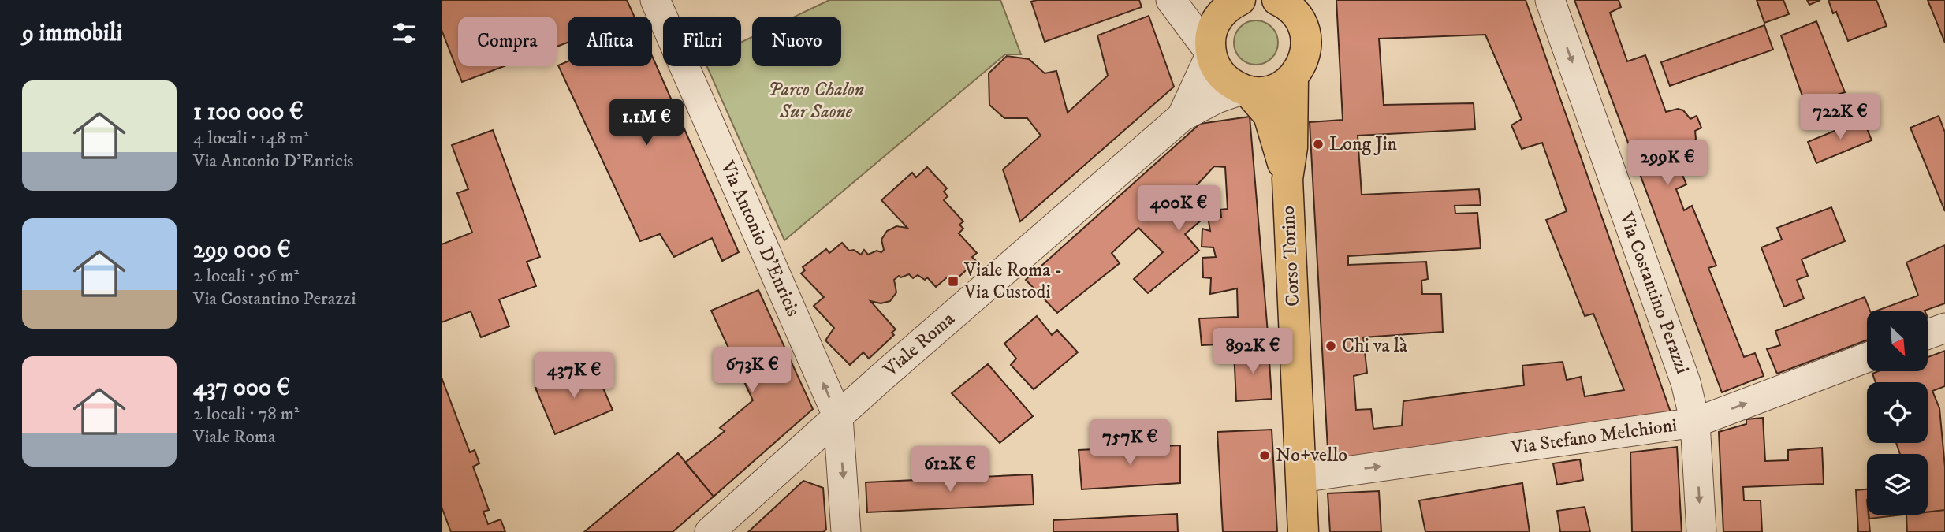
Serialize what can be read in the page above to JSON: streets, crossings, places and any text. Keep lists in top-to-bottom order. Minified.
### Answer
{"streets":{"main road":["Corso Torino"],"street":["Via Antonio D'Enricis","Via Costantino Perazzi","Viale Roma","Via Stefano Melchioni"]},"crossings":[["Via Antonio D'Enricis","Viale Roma"],["Corso Torino","Viale Roma"],["Corso Torino","Via Stefano Melchioni"],["Via Costantino Perazzi","Via Stefano Melchioni"]],"one_way":["Via Costantino Perazzi","Via Stefano Melchioni"],"parks":["Parco Chalon Sur Saone"],"places":{"other":["Long Jin","Chi va là","No+vello"],"transit":["Viale Roma - Via Custodi"]},"north":"bottom right","page":{"heading":"9 immobili","chip":["Compra","Affitta","Filtri","Nuovo"],"list":[{"name":"1 100 000 €","note":"4 locali · 148 m² · Via Antonio D'Enricis"},{"name":"299 000 €","note":"2 locali · 56 m² · Via Costantino Perazzi"},{"name":"437 000 €","note":"2 locali · 78 m² · Viale Roma"}],"price":["722K €","1.1M €","299K €","400K €","892K €","673K €","437K €","757K €","612K €"]}}
